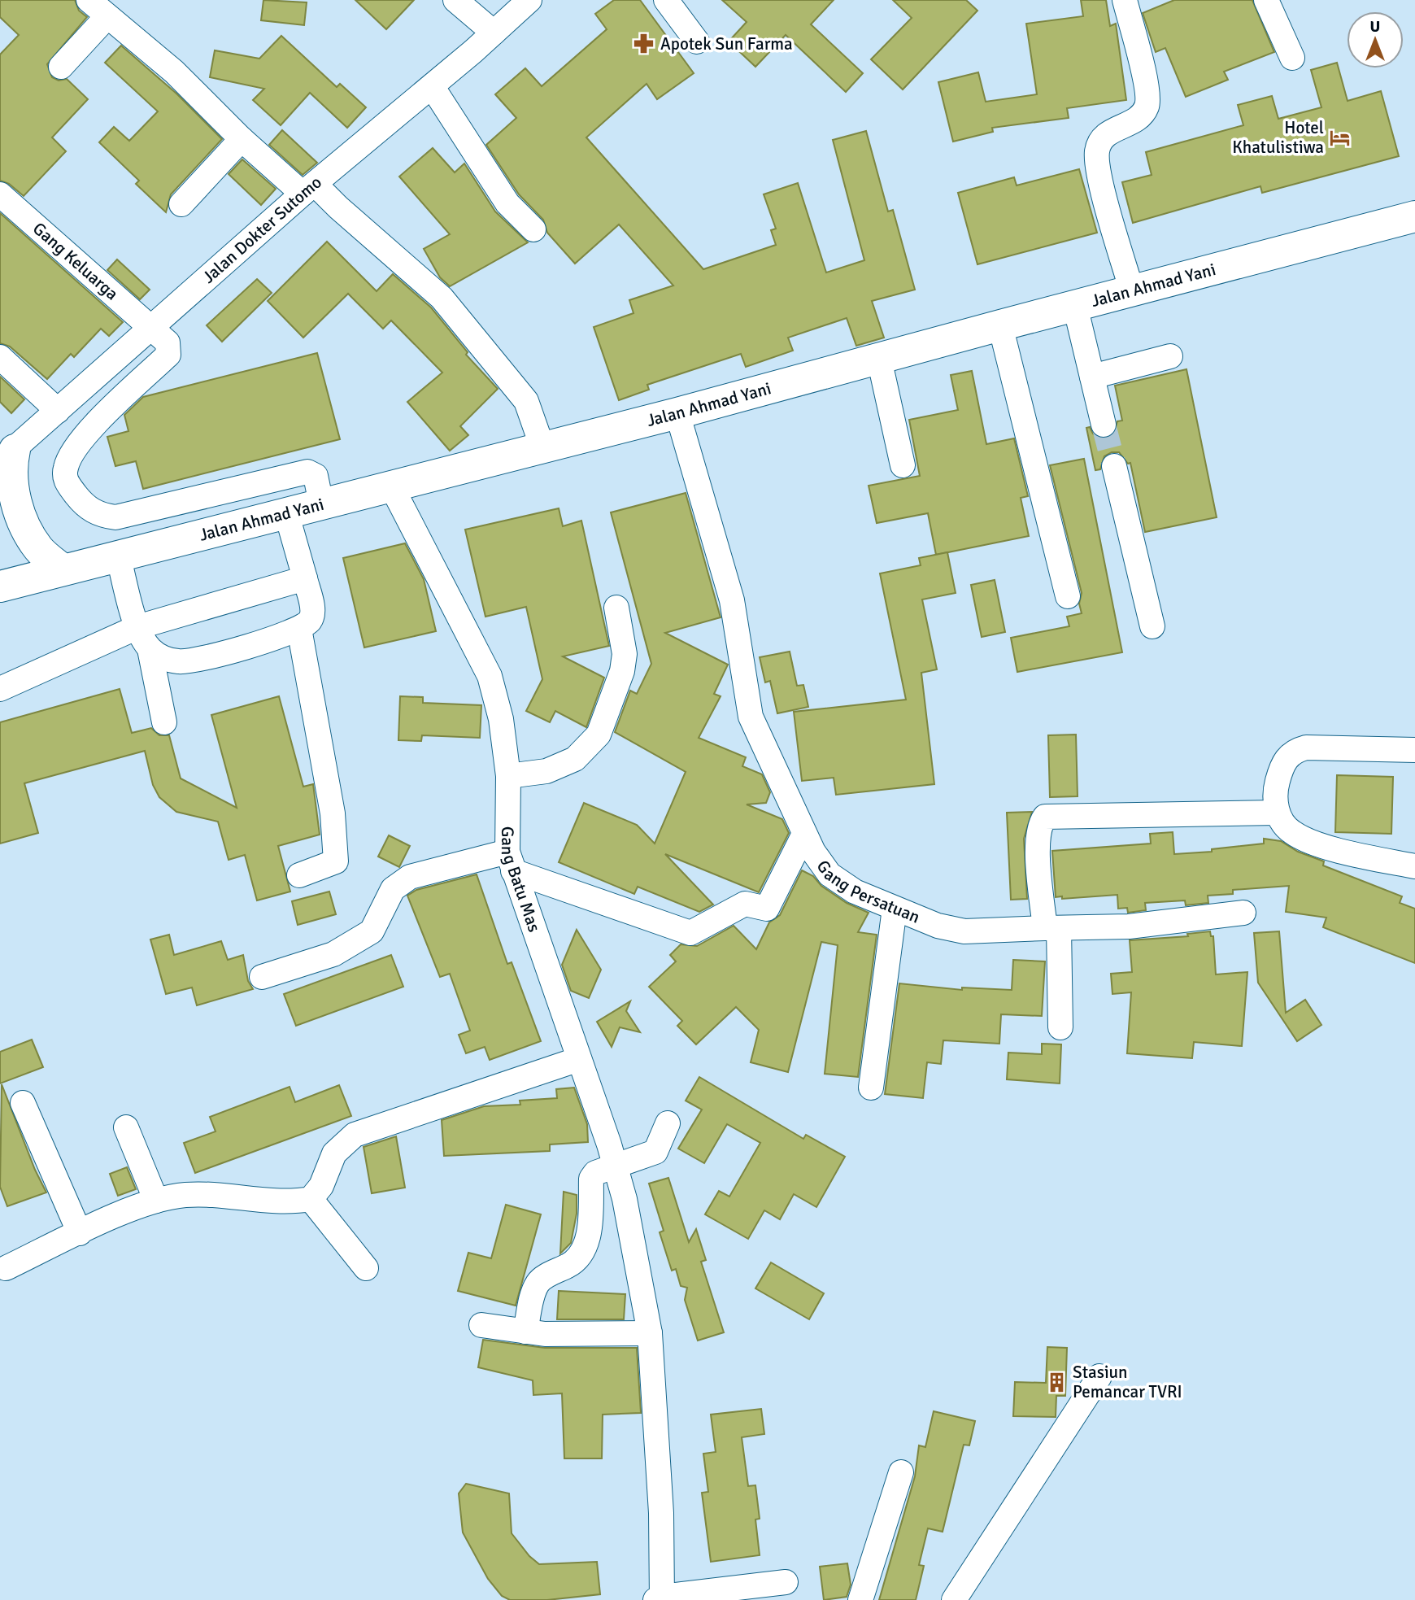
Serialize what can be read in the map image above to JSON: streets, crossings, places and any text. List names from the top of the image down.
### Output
{
  "streets": {
    "main road": ["Jalan Ahmad Yani"],
    "street": [
      "Jalan Dokter Sutomo",
      "Gang Keluarga",
      "Gang Batu Mas",
      "Gang Persatuan"
    ]
  },
  "crossings": [
    ["Jalan Dokter Sutomo", "Gang Keluarga"],
    ["Gang Keluarga", "Jalan Ahmad Yani"],
    ["Jalan Ahmad Yani", "Gang Batu Mas"],
    ["Jalan Ahmad Yani", "Gang Persatuan"]
  ],
  "places": {
    "pharmacy": ["Apotek Sun Farma"],
    "hotel": ["Hotel Khatulistiwa"],
    "building": ["Stasiun Pemancar TVRI"]
  },
  "north": "top"
}
